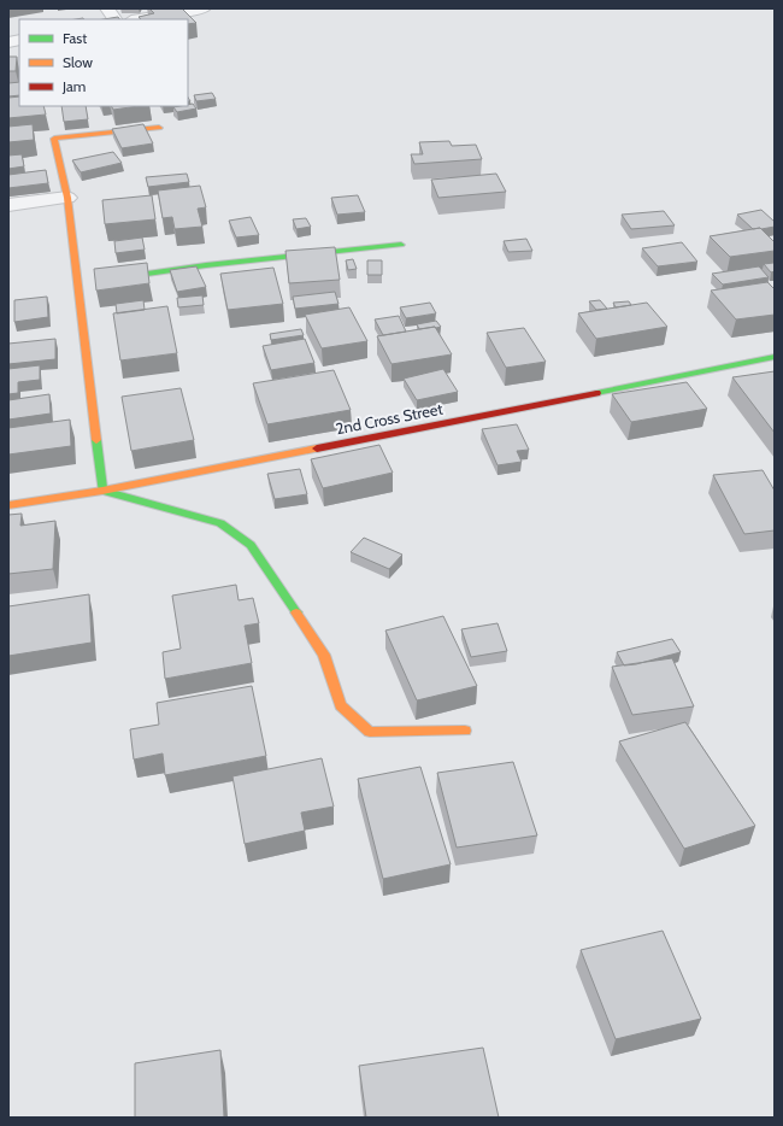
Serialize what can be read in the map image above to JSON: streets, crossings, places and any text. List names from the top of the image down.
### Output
{
  "streets": {
    "street": ["2nd Cross Street"]
  },
  "legend": ["Fast", "Slow", "Jam"]
}
